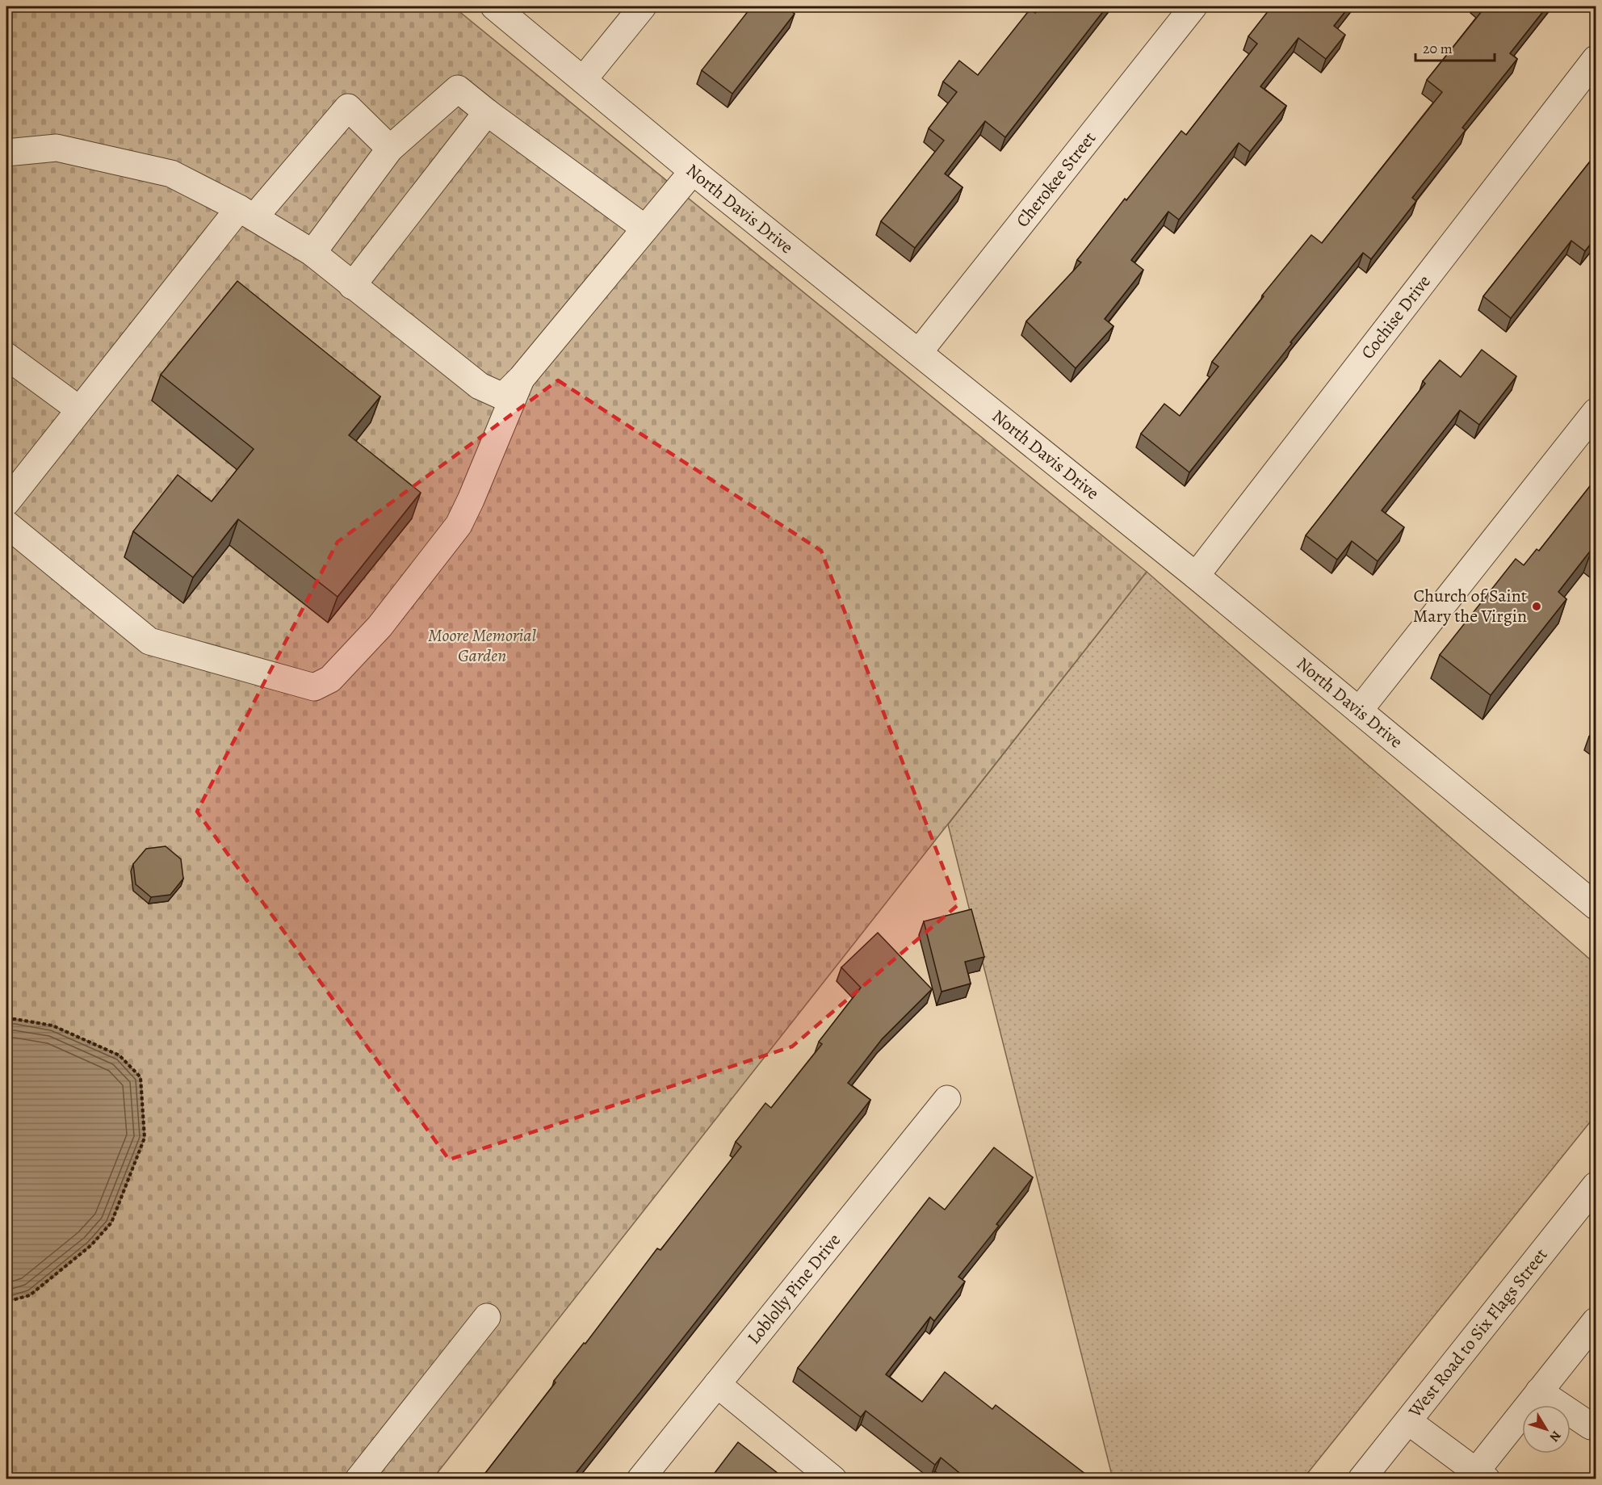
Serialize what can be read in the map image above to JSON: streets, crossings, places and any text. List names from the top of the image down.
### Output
{
  "streets": {
    "street": [
      "Cherokee Street",
      "North Davis Drive",
      "Cochise Drive",
      "Loblolly Pine Drive",
      "West Road to Six Flags Street"
    ]
  },
  "crossings": [
    ["Cherokee Street", "North Davis Drive"],
    ["North Davis Drive", "Cochise Drive"]
  ],
  "parks": ["Moore Memorial Garden"],
  "places": ["Church of Saint Mary the Virgin"],
  "scale_bar": "20 m",
  "north": "bottom right"
}
